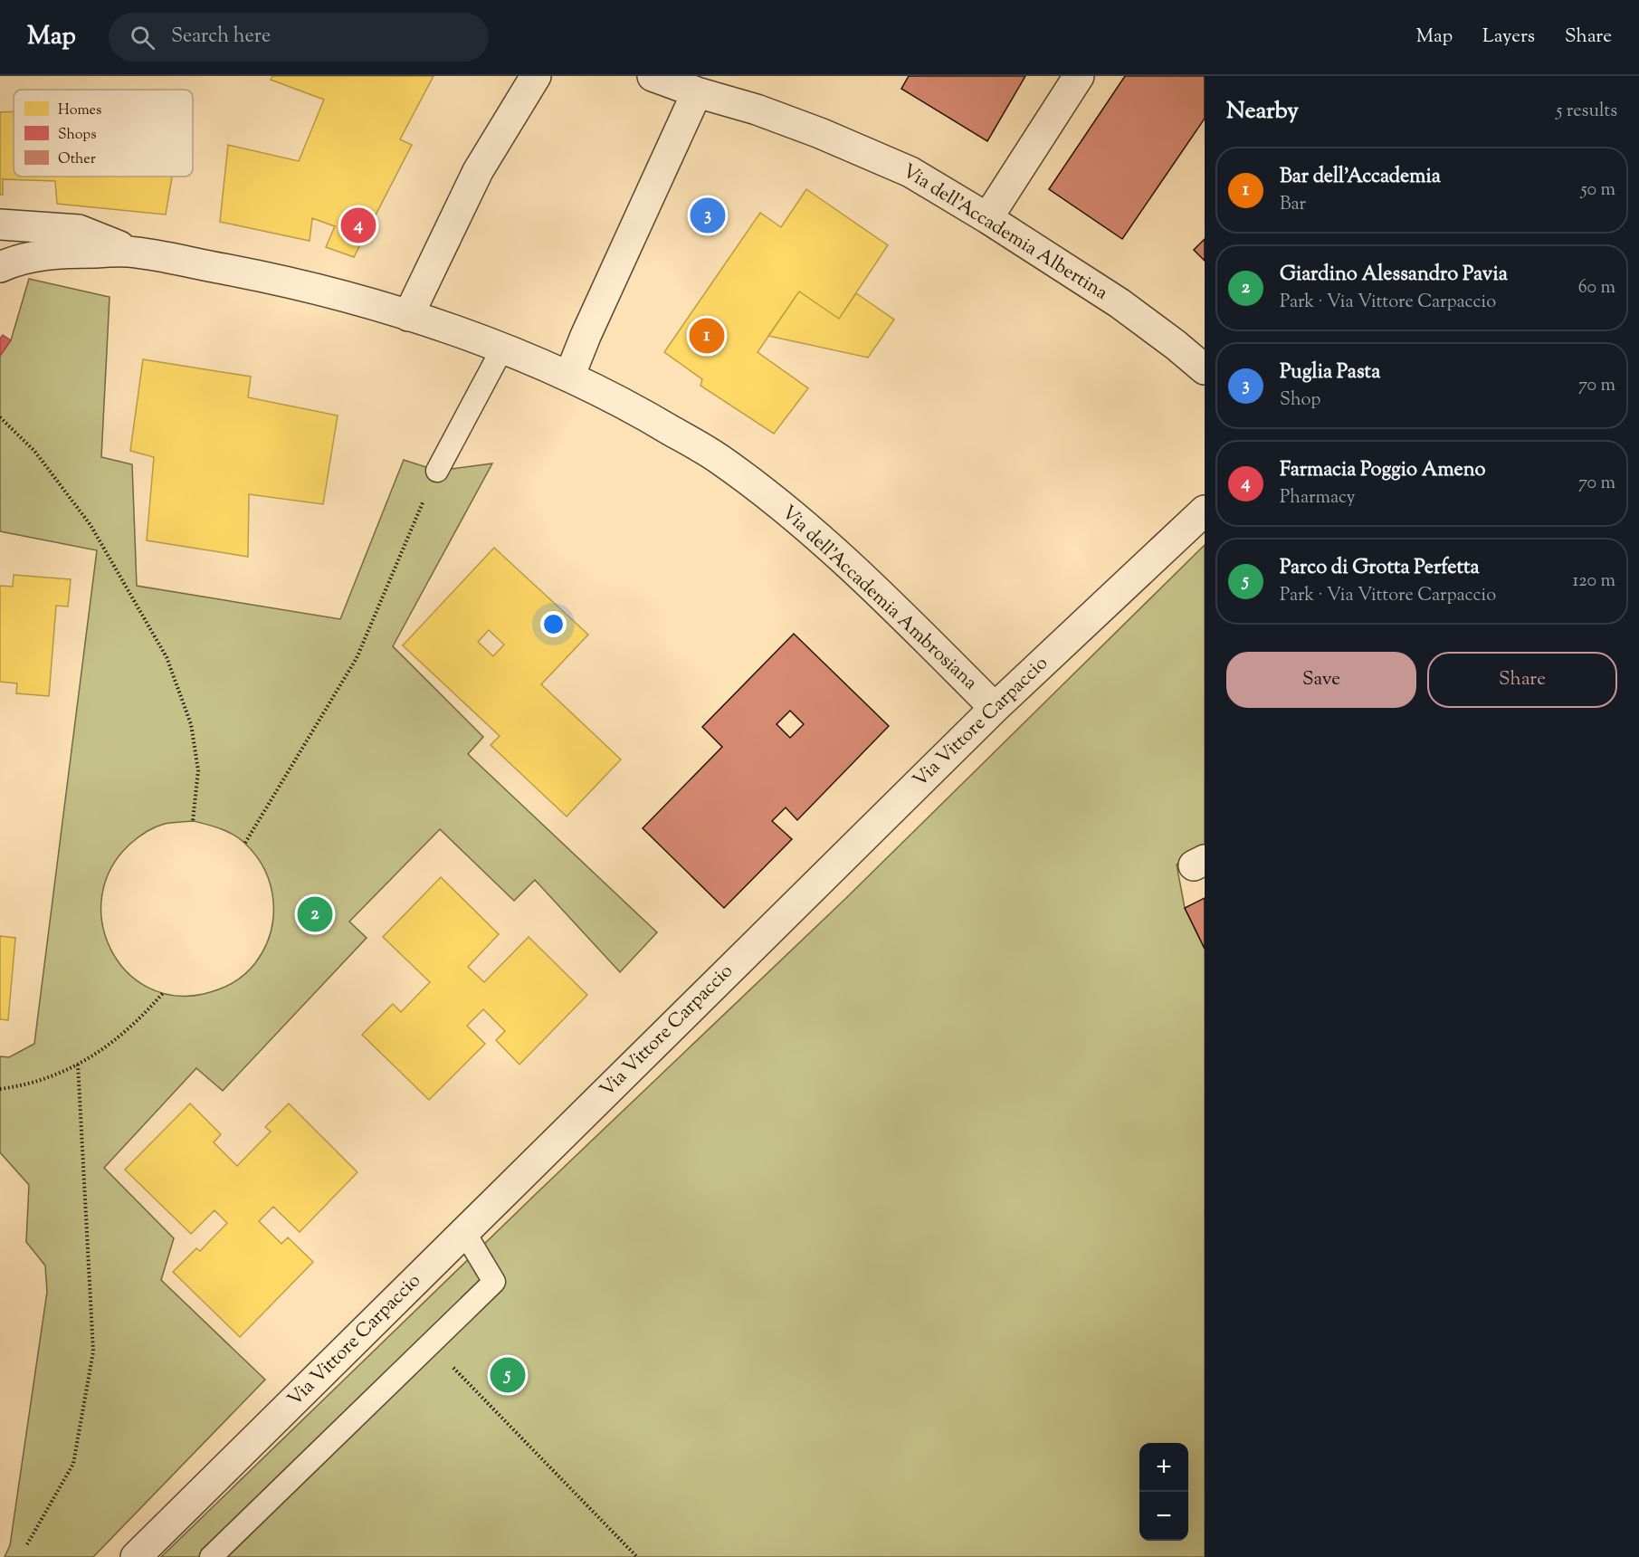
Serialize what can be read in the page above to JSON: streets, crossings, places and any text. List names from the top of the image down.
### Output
{
  "streets": {
    "street": ["Via dell'Accademia Albertina", "Via dell'Accademia Ambrosiana", "Via Vittore Carpaccio"]
  },
  "crossings": [
    ["Via dell'Accademia Ambrosiana", "Via Vittore Carpaccio"]
  ],
  "legend": ["Homes", "Shops", "Other"],
  "page": {
    "header": "Map",
    "search": "Search here",
    "nav": ["Map", "Layers", "Share"],
    "heading": ["Nearby", "5 results"],
    "list": [
      {
        "mark": "1",
        "name": "Bar dell'Accademia",
        "note": "Bar",
        "value": "50 m"
      },
      {
        "mark": "2",
        "name": "Giardino Alessandro Pavia",
        "note": "Park · Via Vittore Carpaccio",
        "value": "60 m"
      },
      {
        "mark": "3",
        "name": "Puglia Pasta",
        "note": "Shop",
        "value": "70 m"
      },
      {
        "mark": "4",
        "name": "Farmacia Poggio Ameno",
        "note": "Pharmacy",
        "value": "70 m"
      },
      {
        "mark": "5",
        "name": "Parco di Grotta Perfetta",
        "note": "Park · Via Vittore Carpaccio",
        "value": "120 m"
      }
    ],
    "pins": [
      "3",
      "4",
      "1",
      "2",
      "5"
    ],
    "buttons": ["Save", "Share"],
    "map_buttons": ["+", "−"]
  }
}
